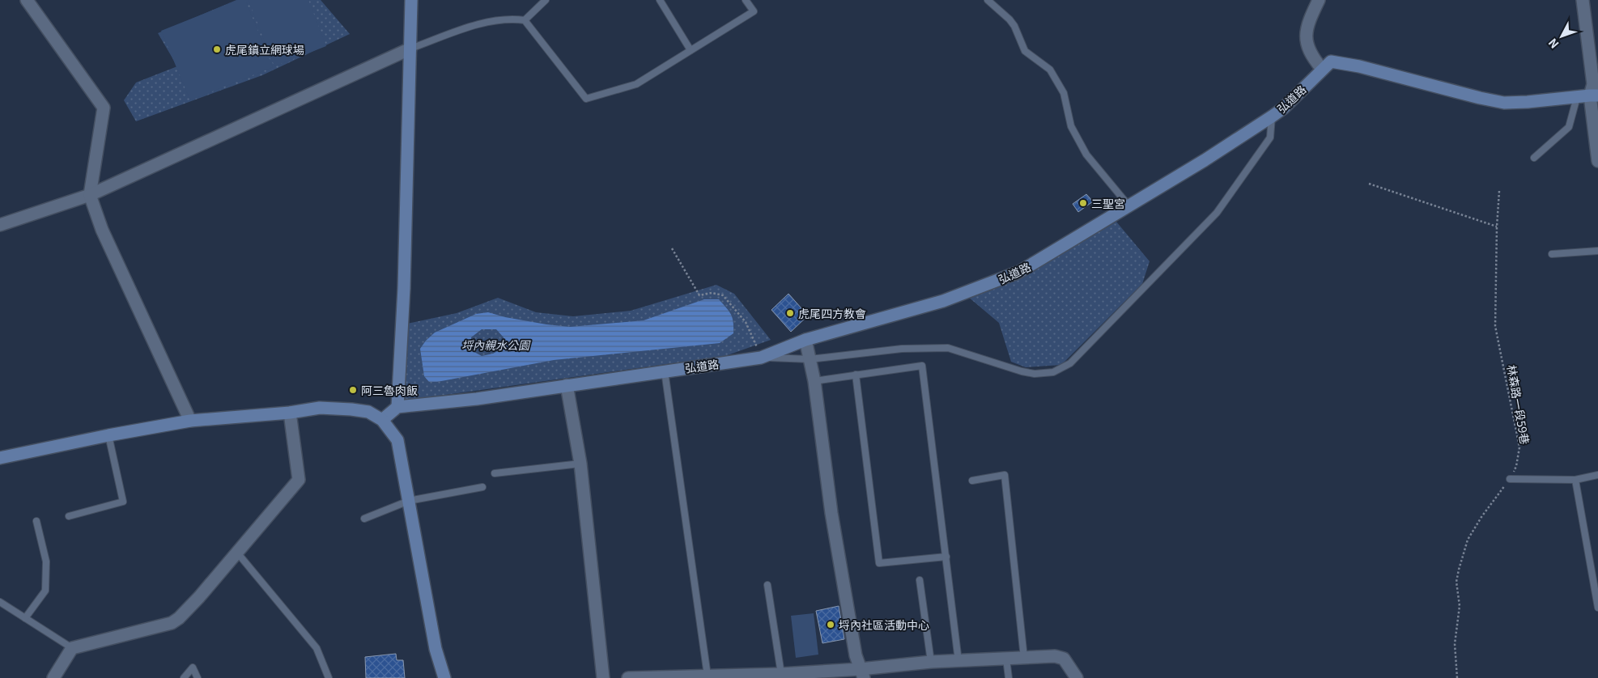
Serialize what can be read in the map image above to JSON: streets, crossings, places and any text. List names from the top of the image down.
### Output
{
  "streets": {
    "street": ["弘道路"],
    "path": ["林森路一段59巷"]
  },
  "parks": ["埒內親水公園"],
  "places": [
    "虎尾鎮立網球場",
    "三聖宮",
    "虎尾四方教會",
    "阿三魯肉飯",
    "埒內社區活動中心"
  ],
  "north": "bottom left"
}
